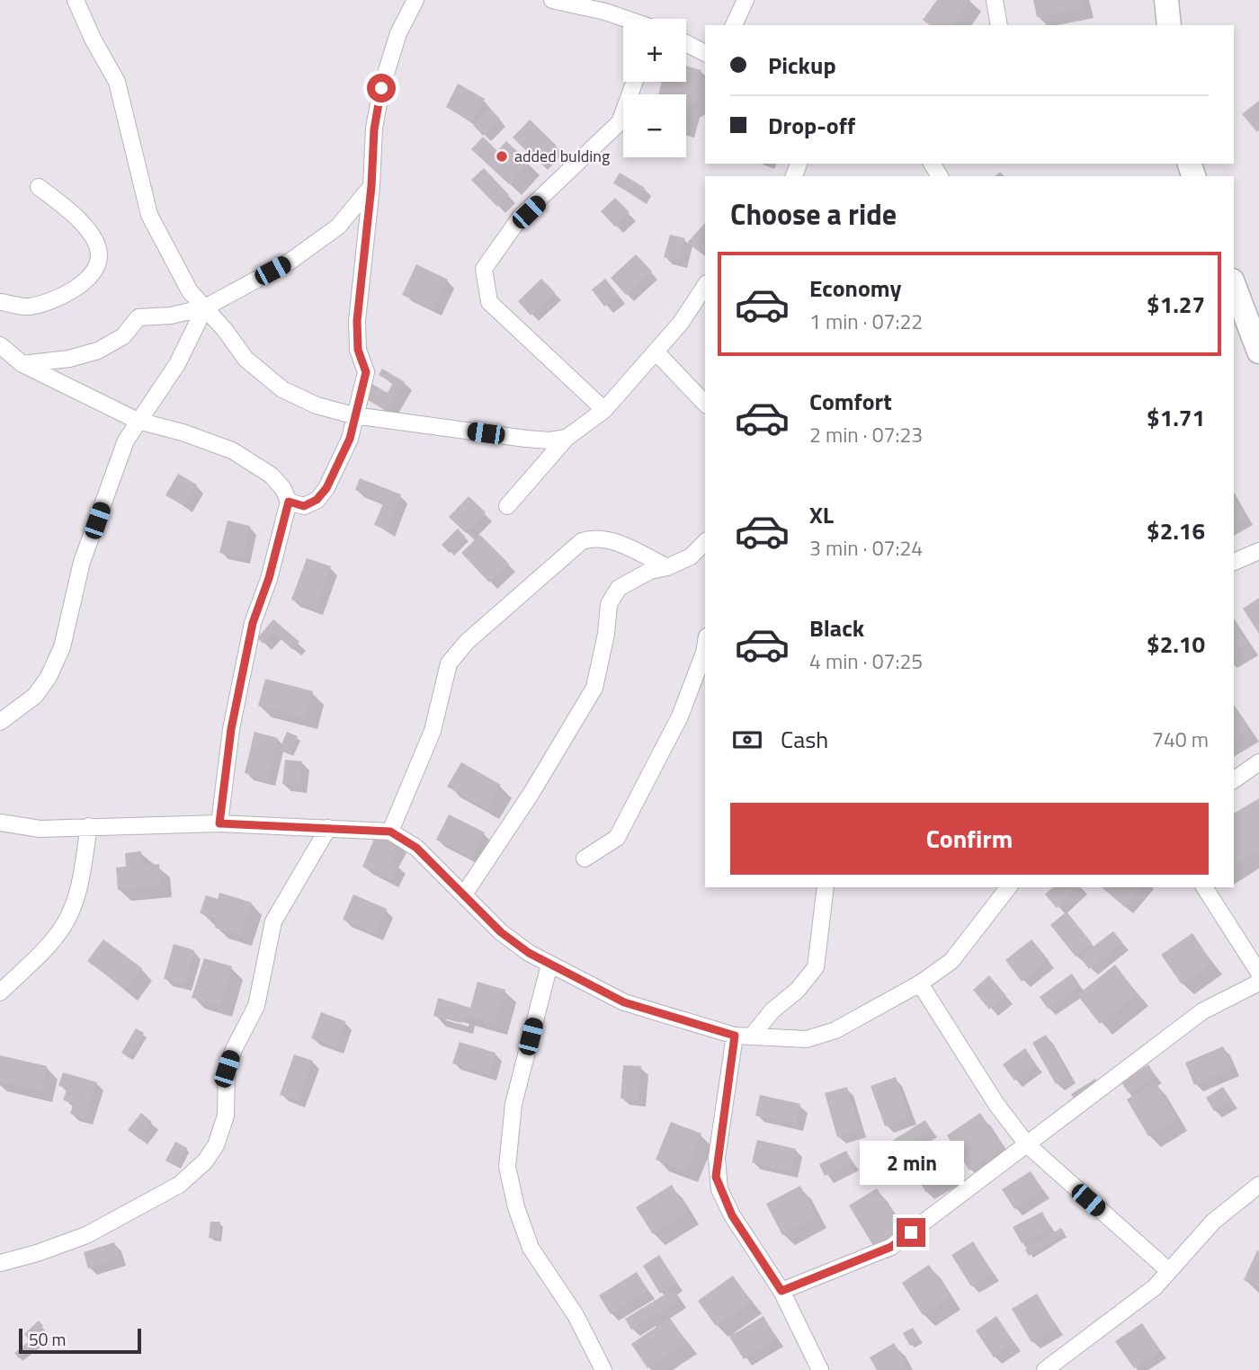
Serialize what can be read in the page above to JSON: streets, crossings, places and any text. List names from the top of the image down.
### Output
{
  "places": ["added bulding"],
  "scale_bar": "50 m",
  "page": {
    "map_buttons": ["+", "−"],
    "banner": ["Pickup", "Drop-off"],
    "heading": "Choose a ride",
    "list": [
      {
        "name": "Economy",
        "note": "1 min · 07:22",
        "value": "$1.27"
      },
      {
        "name": "Comfort",
        "note": "2 min · 07:23",
        "value": "$1.71"
      },
      {
        "name": "XL",
        "note": "3 min · 07:24",
        "value": "$2.16"
      },
      {
        "name": "Black",
        "note": "4 min · 07:25",
        "value": "$2.10"
      }
    ],
    "pay": ["Cash", "740 m"],
    "buttons": "Confirm",
    "bubble": "2 min",
    "scale": "50 m"
  }
}
